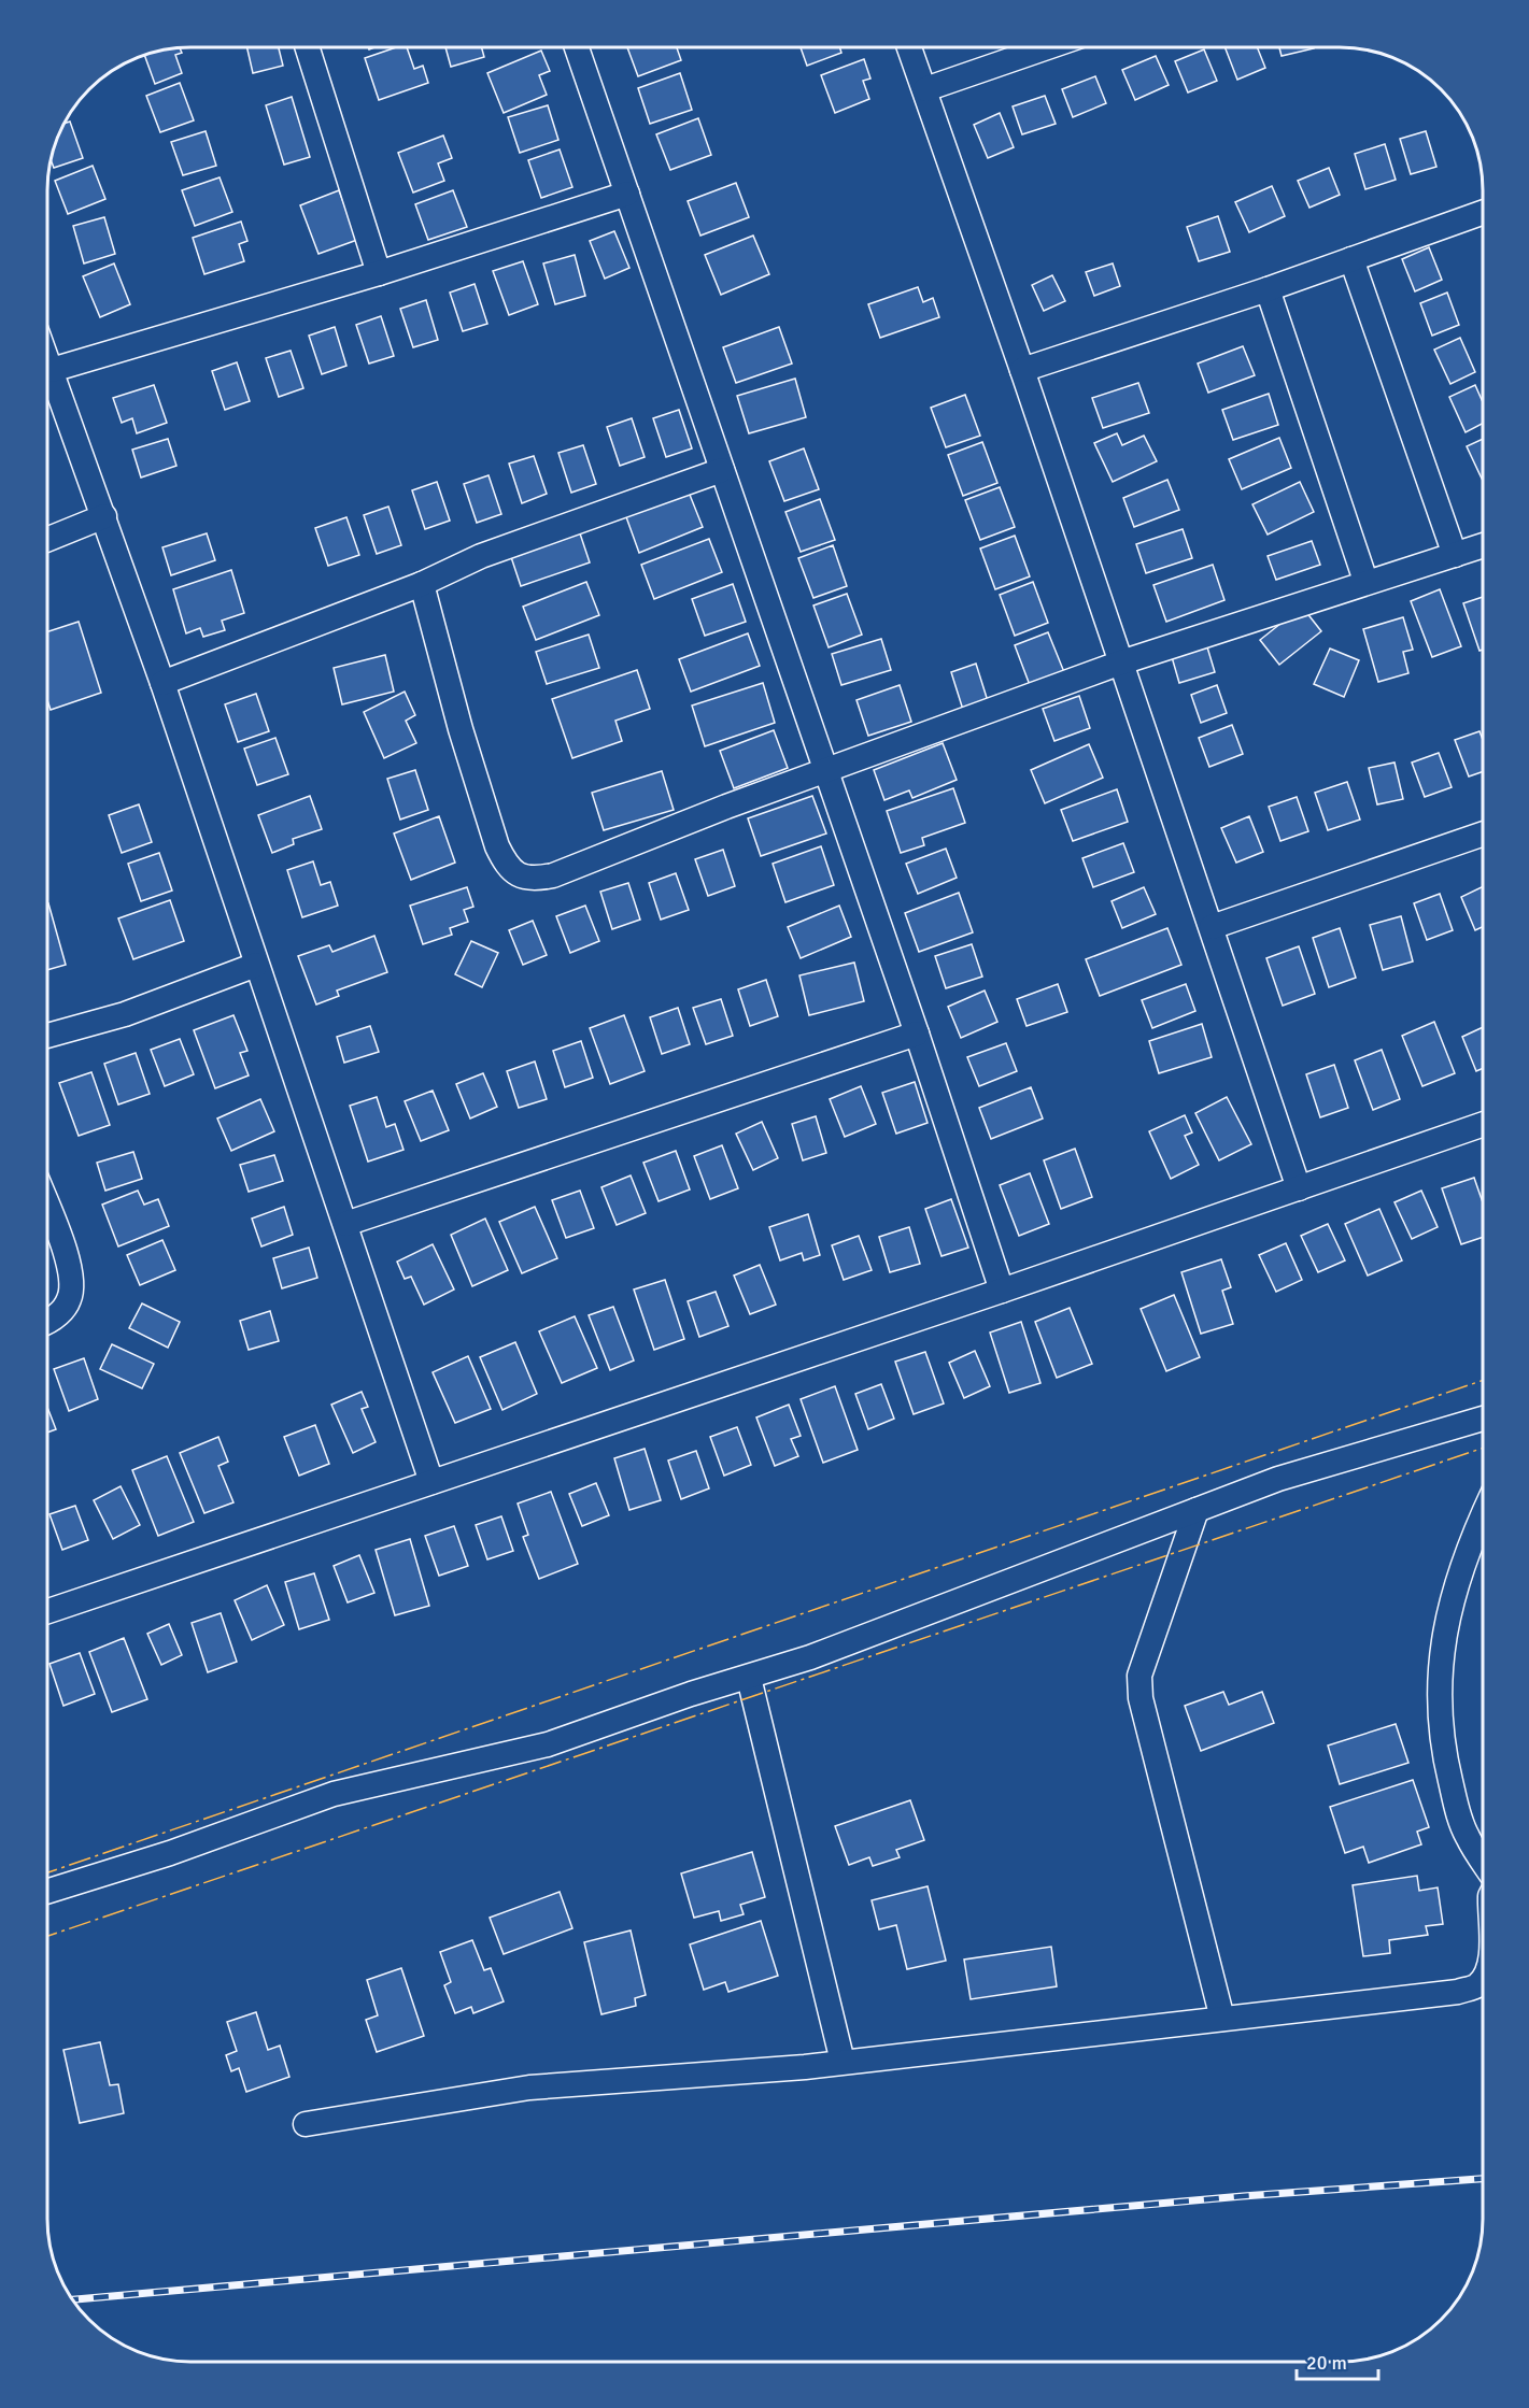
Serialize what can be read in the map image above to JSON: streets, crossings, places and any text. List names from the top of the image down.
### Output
{
  "scale_bar": "20 m"
}
